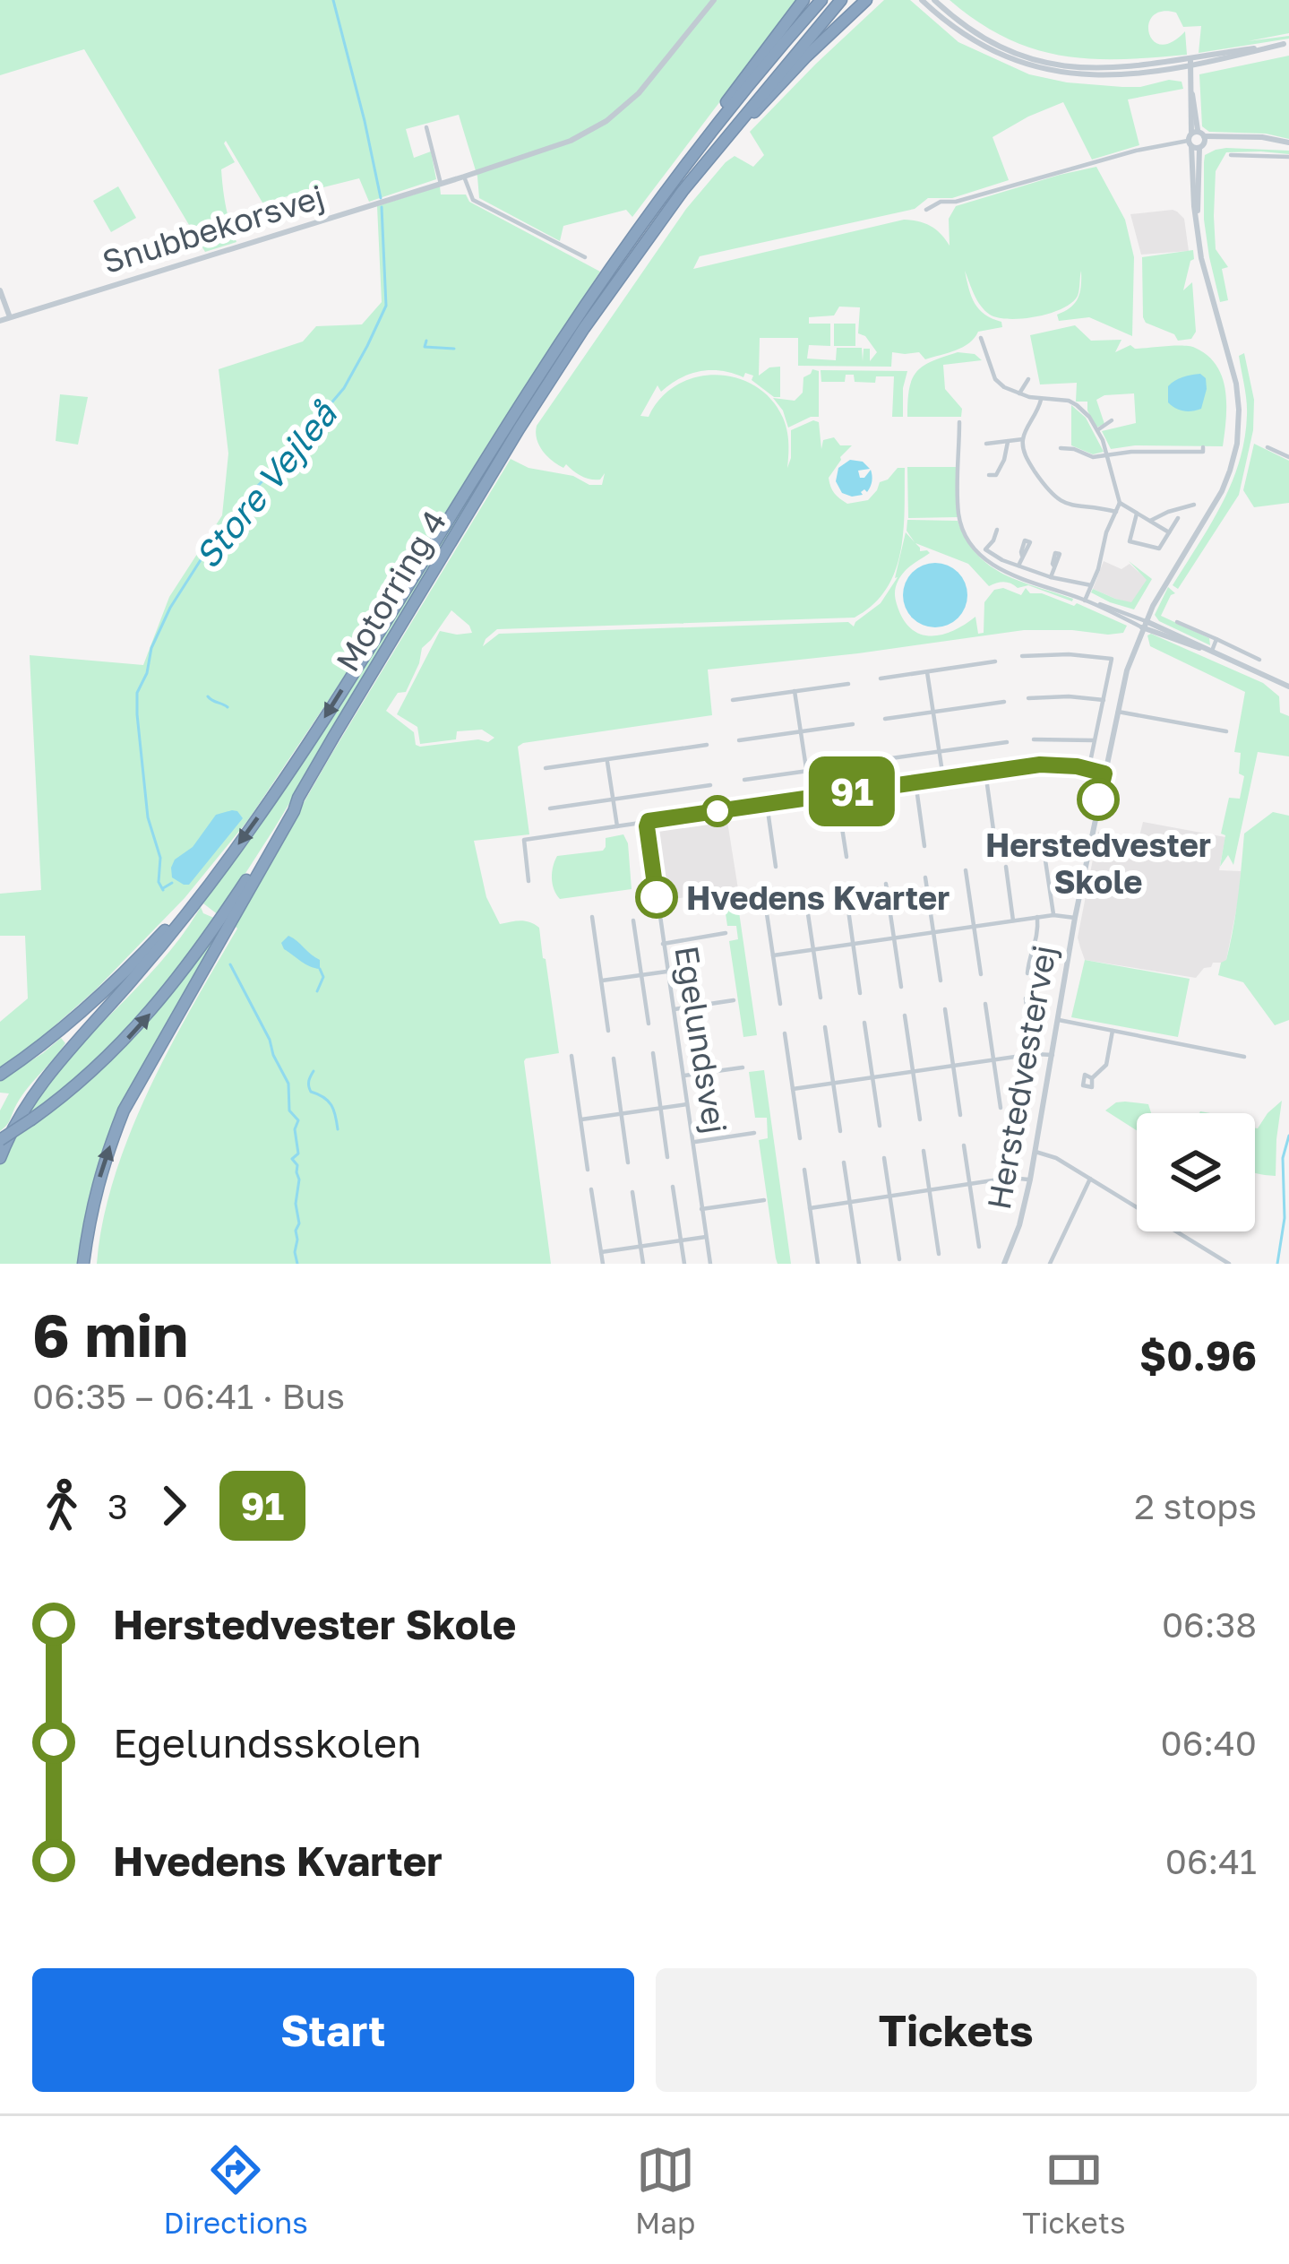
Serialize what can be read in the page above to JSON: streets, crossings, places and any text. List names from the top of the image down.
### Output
{
  "streets": {
    "highway": ["Motorring 4"],
    "street": ["Snubbekorsvej", "Egelundsvej", "Herstedvestervej"]
  },
  "water": ["Store Vejleå"],
  "places": ["Herstedvester Skole", "Hvedens Kvarter"],
  "lines": ["bus line 91"],
  "page": {
    "on_map": "91",
    "heading": ["6 min", "06:35 – 06:41 · Bus", "$0.96"],
    "legs": ["3", "91", "2 stops"],
    "list": [
      {
        "name": "Herstedvester Skole",
        "value": "06:38"
      },
      {
        "name": "Egelundsskolen",
        "value": "06:40"
      },
      {
        "name": "Hvedens Kvarter",
        "value": "06:41"
      }
    ],
    "buttons": ["Start", "Tickets"],
    "tabs": ["Directions", "Map", "Tickets"]
  }
}
